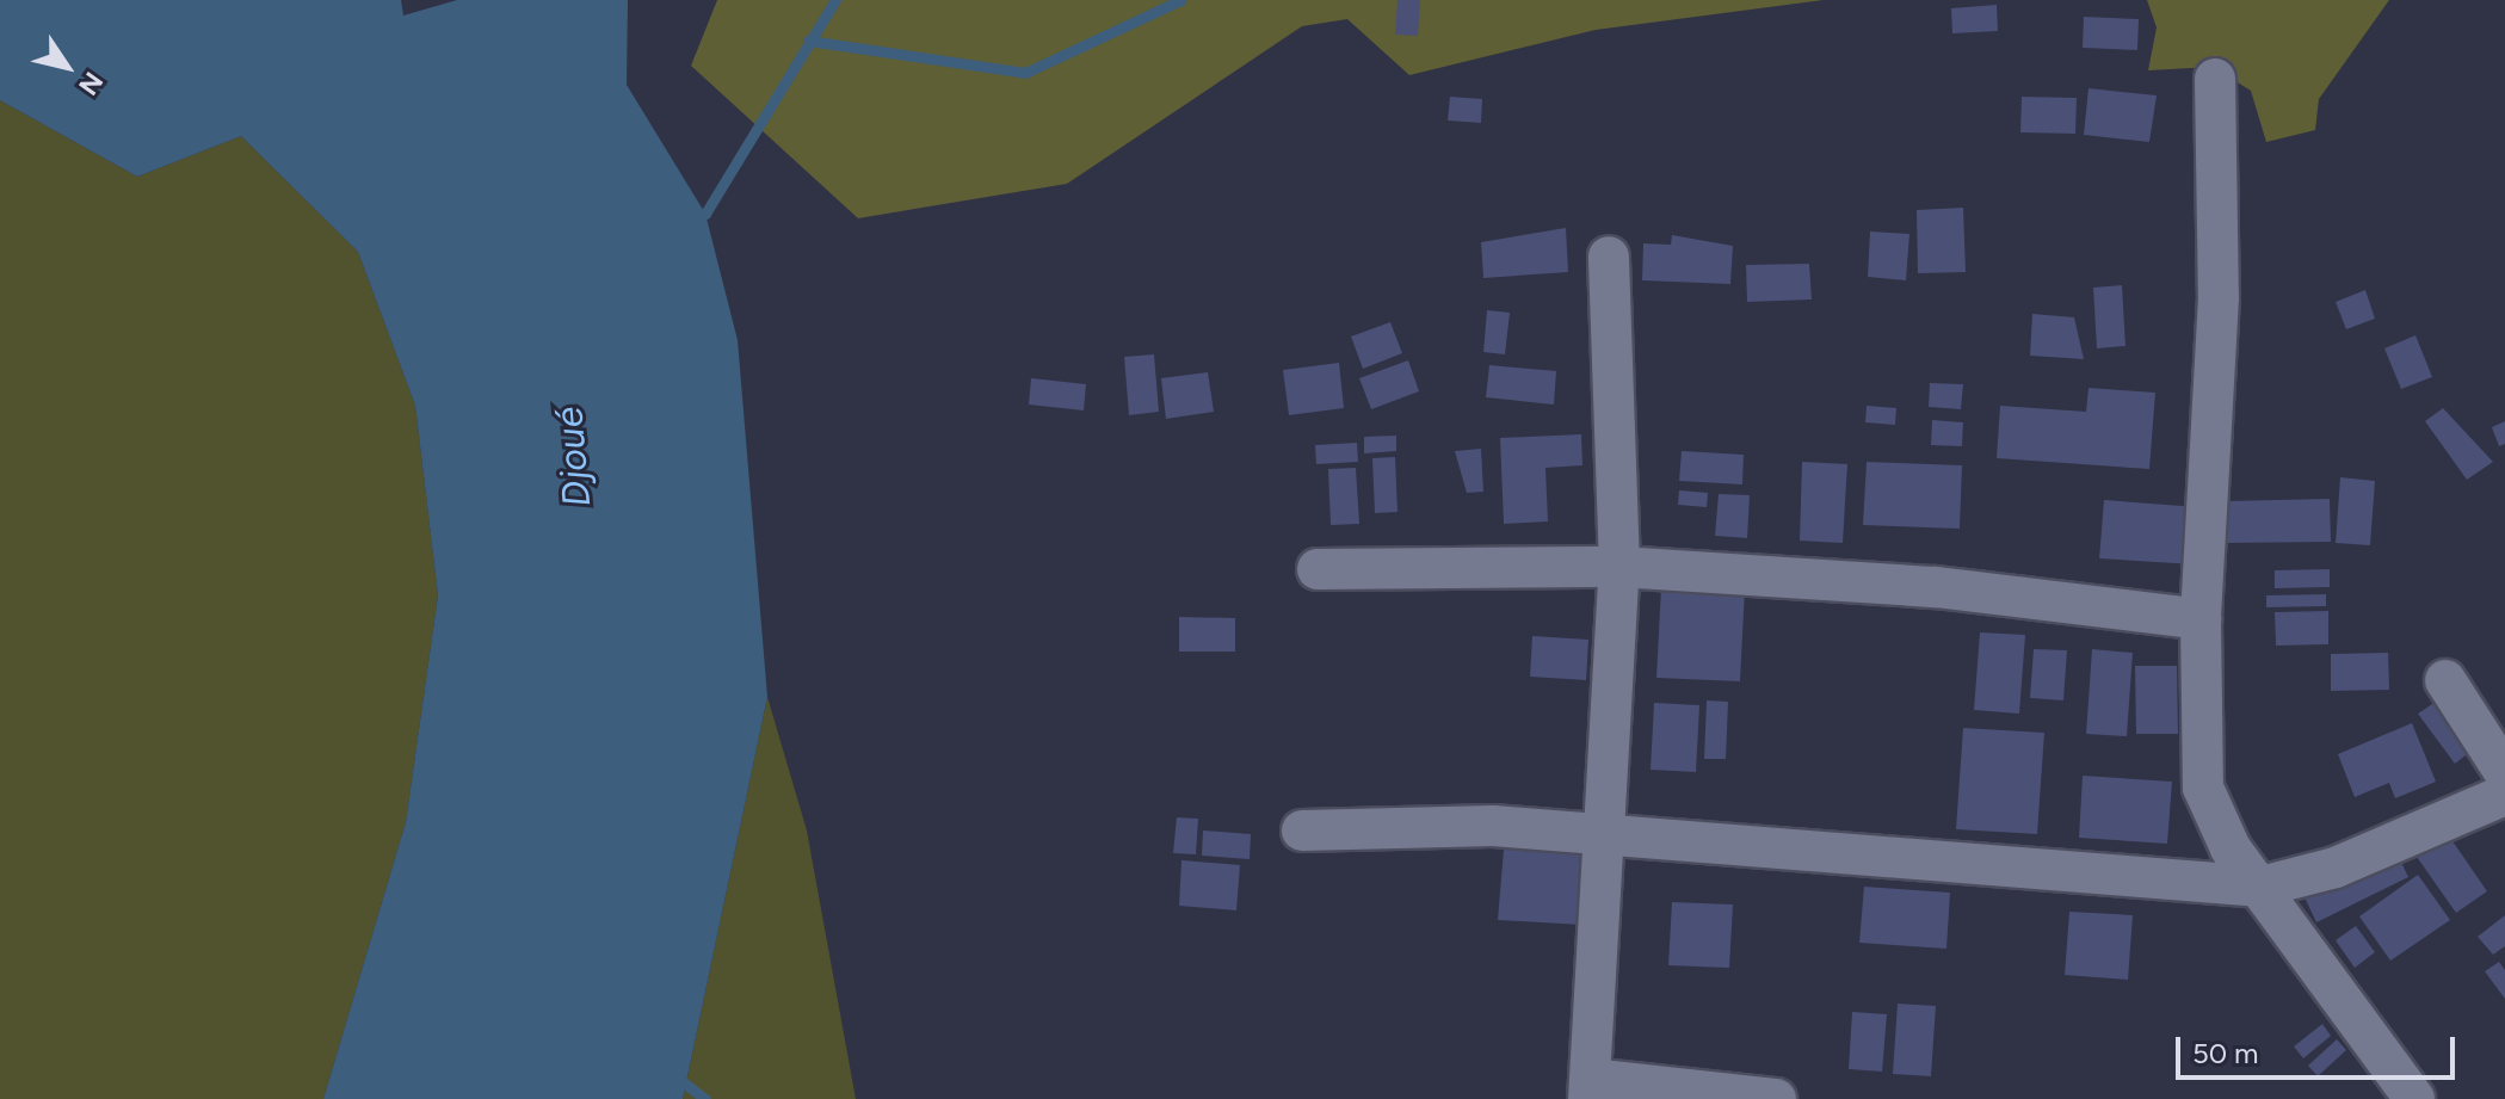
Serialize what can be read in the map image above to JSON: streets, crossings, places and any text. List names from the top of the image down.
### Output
{
  "water": ["Djoué"],
  "scale_bar": "50 m",
  "north": "bottom right"
}
